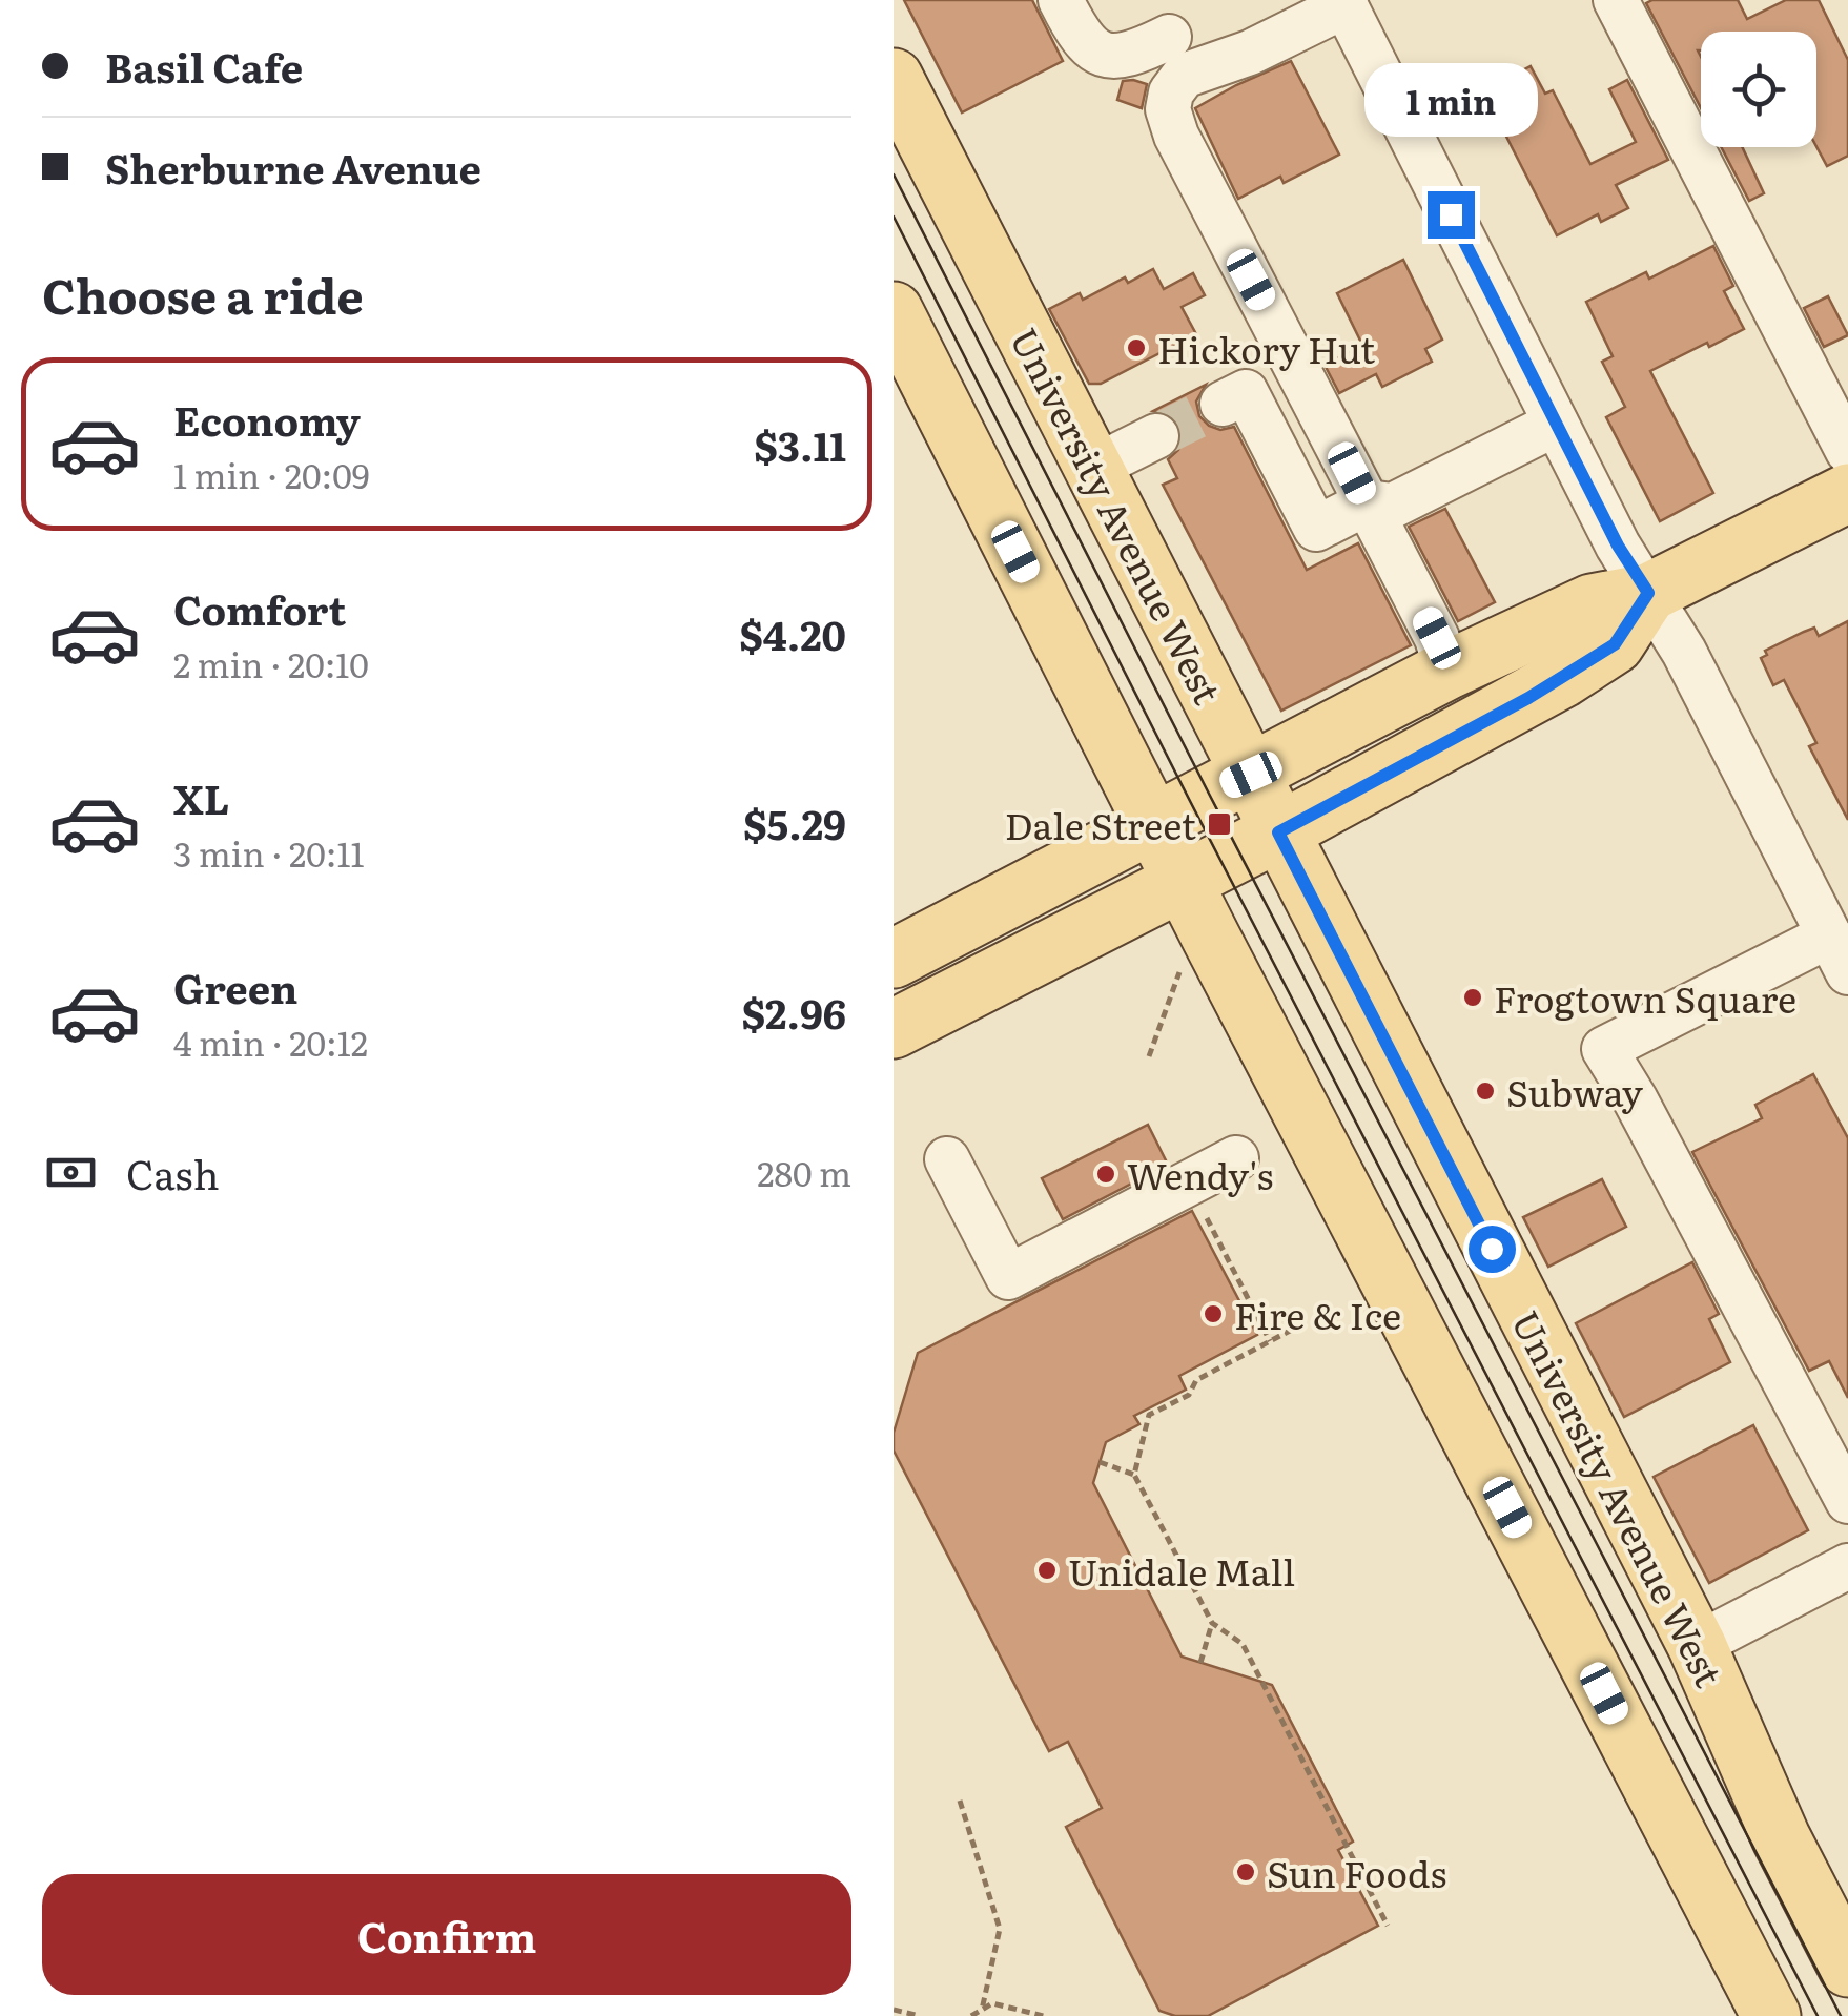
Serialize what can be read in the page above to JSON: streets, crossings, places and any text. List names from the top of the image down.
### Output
{
  "streets": {
    "main road": ["University Avenue West"]
  },
  "places": {
    "other": [
      "Hickory Hut",
      "Frogtown Square",
      "Subway",
      "Wendy's",
      "Fire & Ice",
      "Unidale Mall",
      "Sun Foods"
    ],
    "transit": ["Dale Street"]
  },
  "page": {
    "banner": ["Basil Cafe", "Sherburne Avenue"],
    "bubble": "1 min",
    "heading": "Choose a ride",
    "list": [
      {
        "name": "Economy",
        "note": "1 min · 20:09",
        "value": "$3.11"
      },
      {
        "name": "Comfort",
        "note": "2 min · 20:10",
        "value": "$4.20"
      },
      {
        "name": "XL",
        "note": "3 min · 20:11",
        "value": "$5.29"
      },
      {
        "name": "Green",
        "note": "4 min · 20:12",
        "value": "$2.96"
      }
    ],
    "pay": ["Cash", "280 m"],
    "buttons": "Confirm"
  }
}
